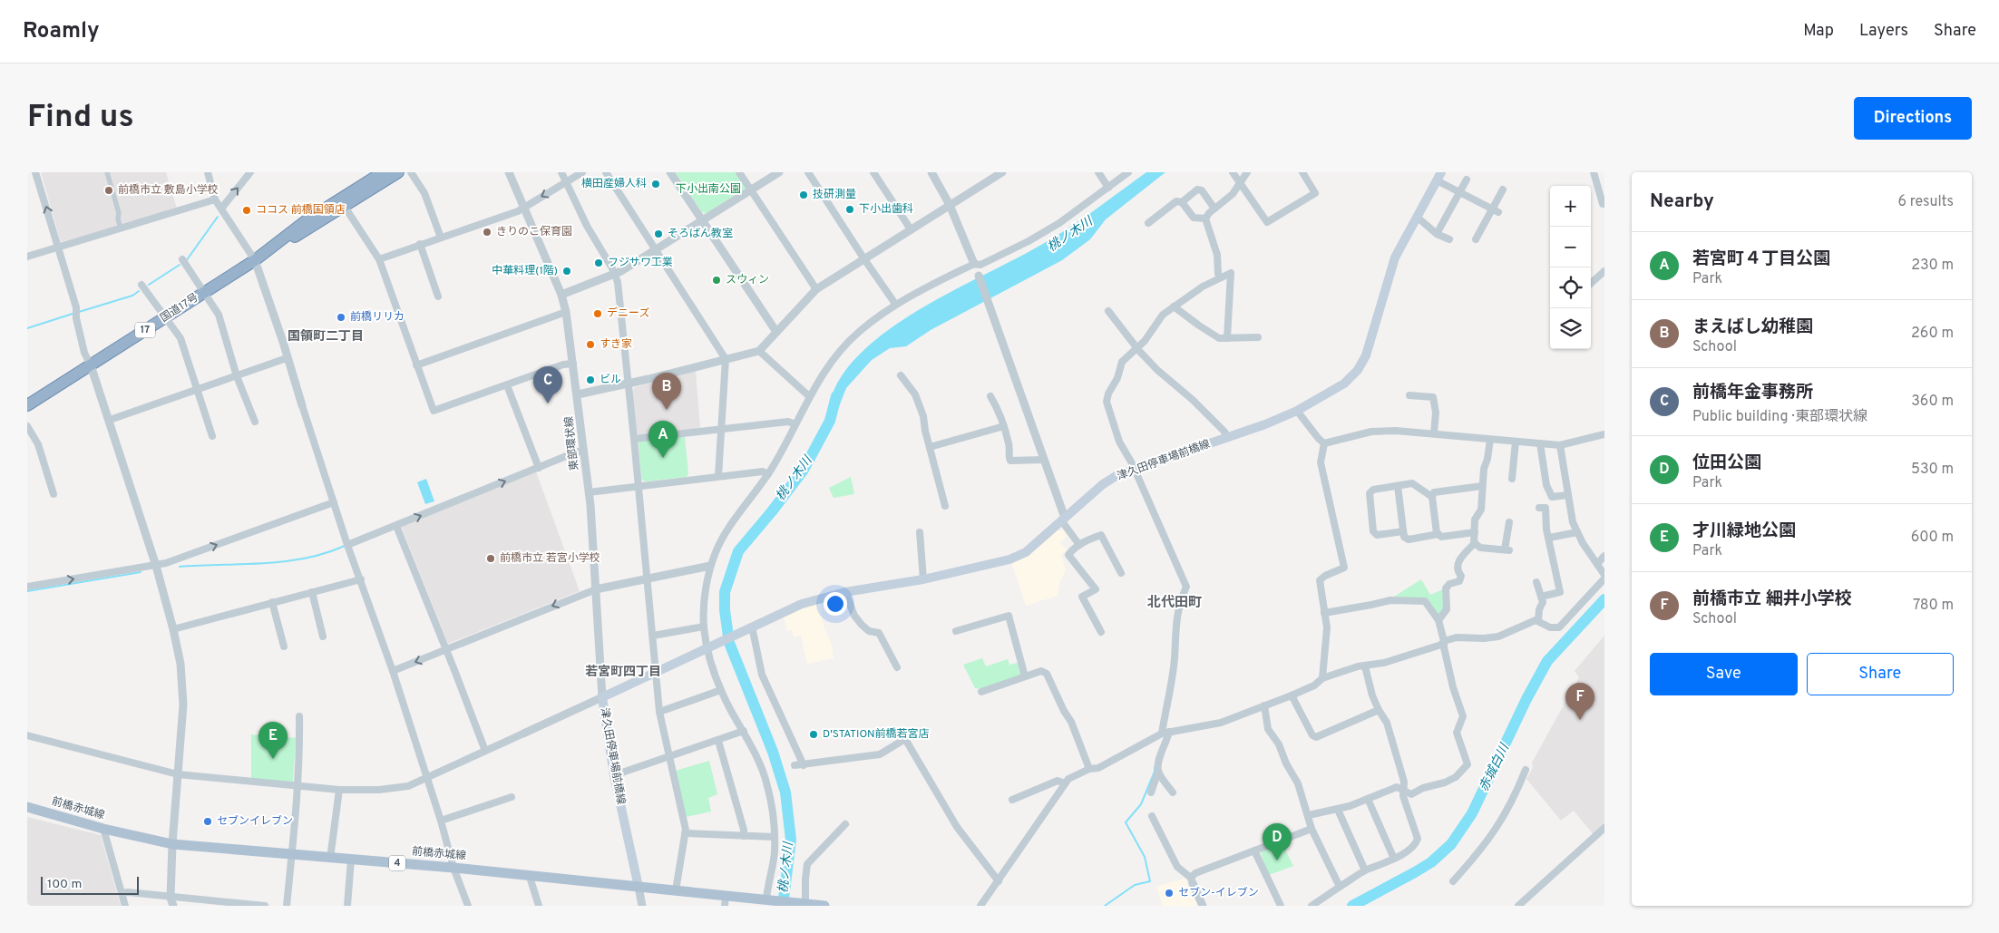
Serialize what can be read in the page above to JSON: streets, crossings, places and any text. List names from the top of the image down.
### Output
{
  "streets": {
    "highway": ["国道17号", "17"],
    "main road": ["津久田停車場前橋線", "前橋赤城線", "4"],
    "street": ["東部環状線"]
  },
  "crossings": [
    ["東部環状線", "津久田停車場前橋線"],
    ["津久田停車場前橋線", "前橋赤城線"],
    ["前橋赤城線", "4"]
  ],
  "districts": ["国領町二丁目", "北代田町", "若宮町四丁目"],
  "water": ["桃ノ木川", "赤城白川"],
  "parks": ["下小出南公園"],
  "places": [
    "横田産婦人科",
    "前橋市立 敷島小学校",
    "技研測量",
    "下小出歯科",
    "ココス 前橋国領店",
    "きりのこ保育園",
    "そろばん教室",
    "フジサワ工業",
    "中華料理(1階)",
    "スウィン",
    "デニーズ",
    "前橋リリカ",
    "すき家",
    "ビル",
    "前橋市立 若宮小学校",
    "D'STATION前橋若宮店",
    "セブンイレブン",
    "セブン-イレブン"
  ],
  "scale_bar": "100 m",
  "page": {
    "header": "Roamly",
    "nav": ["Map", "Layers", "Share"],
    "buttons": [
      "Directions",
      ["Save", "Share"]
    ],
    "title": "Find us",
    "heading": ["Nearby", "6 results"],
    "map_buttons": ["+", "−"],
    "list": [
      {
        "mark": "A",
        "name": "若宮町４丁目公園",
        "note": "Park",
        "value": "230 m"
      },
      {
        "mark": "B",
        "name": "まえばし幼稚園",
        "note": "School",
        "value": "260 m"
      },
      {
        "mark": "C",
        "name": "前橋年金事務所",
        "note": "Public building · 東部環状線",
        "value": "360 m"
      },
      {
        "mark": "D",
        "name": "位田公園",
        "note": "Park",
        "value": "530 m"
      },
      {
        "mark": "E",
        "name": "才川緑地公園",
        "note": "Park",
        "value": "600 m"
      },
      {
        "mark": "F",
        "name": "前橋市立 細井小学校",
        "note": "School",
        "value": "780 m"
      }
    ],
    "pins": [
      "C",
      "B",
      "A",
      "F",
      "E",
      "D"
    ],
    "scale": "100 m"
  }
}
